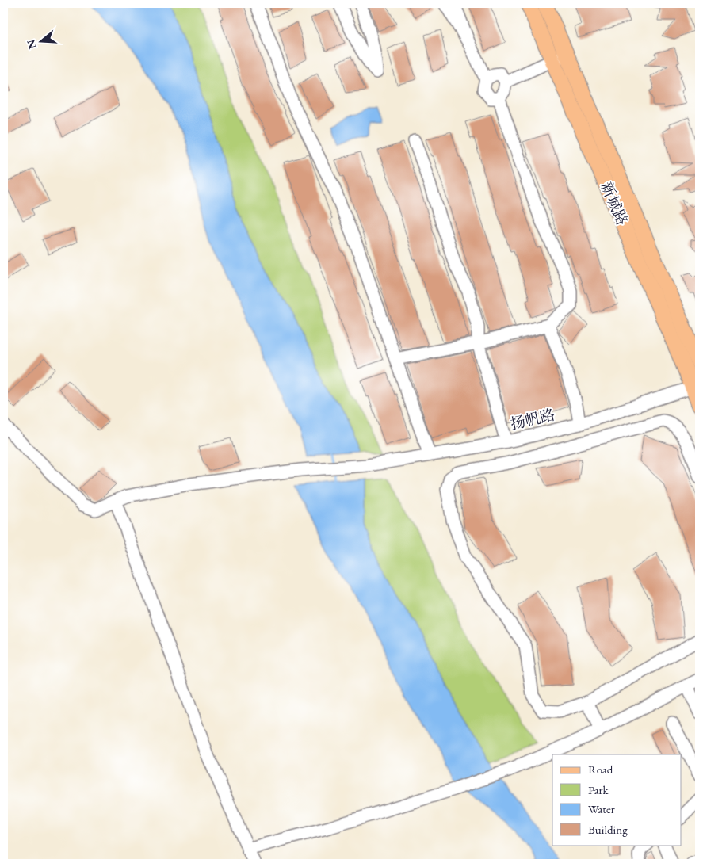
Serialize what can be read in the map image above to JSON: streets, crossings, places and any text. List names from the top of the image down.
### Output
{
  "streets": {
    "main road": ["新城路"],
    "street": ["扬帆路"]
  },
  "crossings": [
    ["新城路", "扬帆路"]
  ],
  "legend": [
    "Road",
    "Park",
    "Water",
    "Building"
  ],
  "north": "left"
}
